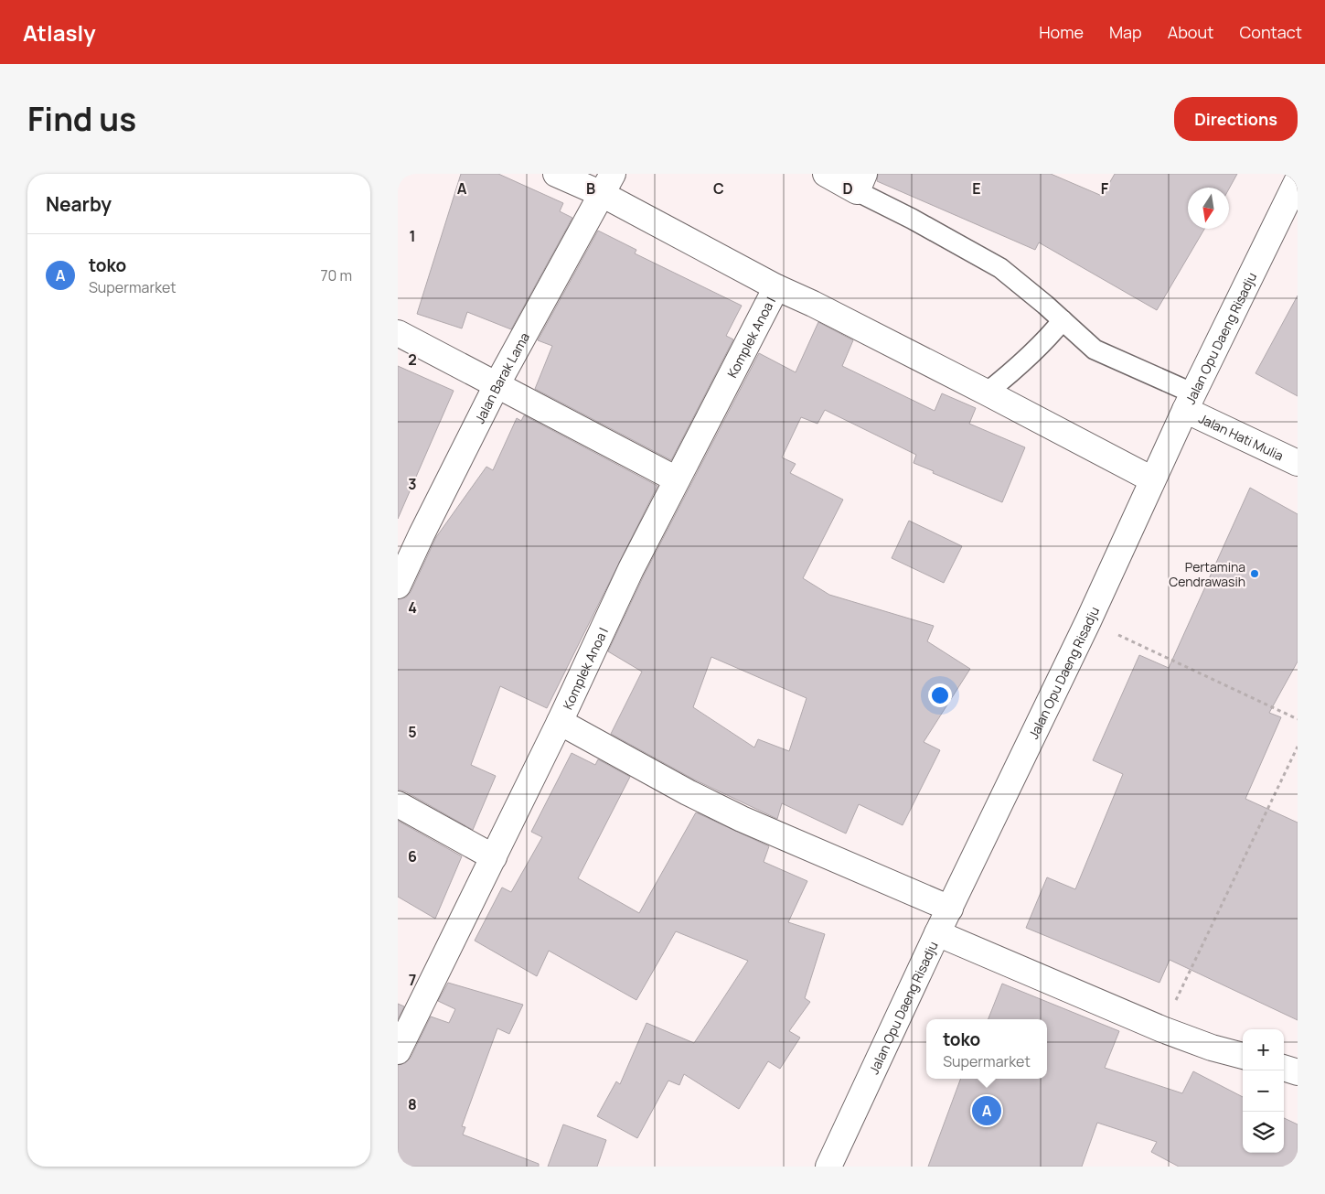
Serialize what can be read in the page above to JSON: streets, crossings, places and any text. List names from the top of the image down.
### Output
{
  "streets": {
    "street": [
      "Komplek Anoa I",
      "Jalan Opu Daeng Risadju",
      "Jalan Barak Lama",
      "Jalan Hati Mulia"
    ]
  },
  "crossings": [
    ["Jalan Opu Daeng Risadju", "Jalan Hati Mulia"]
  ],
  "places": ["Pertamina Cendrawasih"],
  "north": "bottom",
  "page": {
    "header": "Atlasly",
    "nav": [
      "Home",
      "Map",
      "About",
      "Contact"
    ],
    "title": "Find us",
    "buttons": "Directions",
    "heading": "Nearby",
    "list": [
      {
        "mark": "A",
        "name": "toko",
        "note": "Supermarket",
        "value": "70 m"
      }
    ],
    "popup": ["toko", "Supermarket"],
    "map_buttons": ["+", "−"],
    "pins": "A"
  },
  "grid": {
    "columns": [
      "A",
      "B",
      "C",
      "D",
      "E",
      "F"
    ],
    "rows": [
      "1",
      "2",
      "3",
      "4",
      "5",
      "6",
      "7",
      "8"
    ]
  }
}
